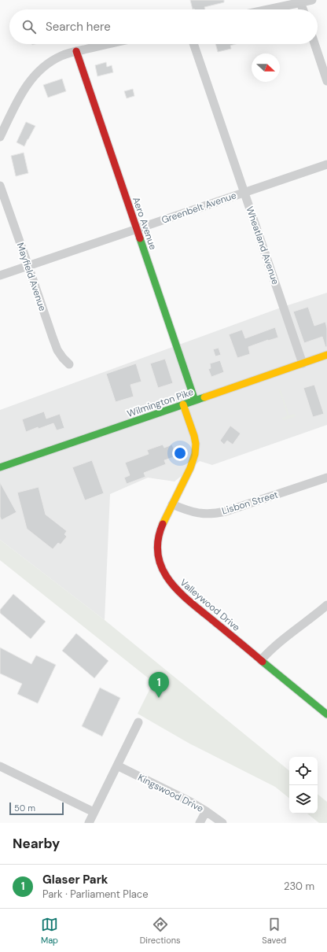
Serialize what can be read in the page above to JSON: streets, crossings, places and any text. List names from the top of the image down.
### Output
{
  "streets": {
    "street": [
      "Greenbelt Avenue",
      "Aero Avenue",
      "Wheatland Avenue",
      "Mayfield Avenue",
      "Wilmington Pike",
      "Lisbon Street",
      "Valleywood Drive",
      "Kingswood Drive"
    ]
  },
  "crossings": [
    ["Greenbelt Avenue", "Aero Avenue"],
    ["Greenbelt Avenue", "Wheatland Avenue"],
    ["Greenbelt Avenue", "Mayfield Avenue"],
    ["Aero Avenue", "Wilmington Pike"],
    ["Wheatland Avenue", "Wilmington Pike"],
    ["Wilmington Pike", "Valleywood Drive"],
    ["Lisbon Street", "Valleywood Drive"]
  ],
  "scale_bar": "50 m",
  "north": "right",
  "page": {
    "search": "Search here",
    "pins": "1",
    "scale": "50 m",
    "heading": "Nearby",
    "list": [
      {
        "mark": "1",
        "name": "Glaser Park",
        "note": "Park · Parliament Place",
        "value": "230 m"
      }
    ],
    "nav": ["Map", "Directions", "Saved"]
  }
}
